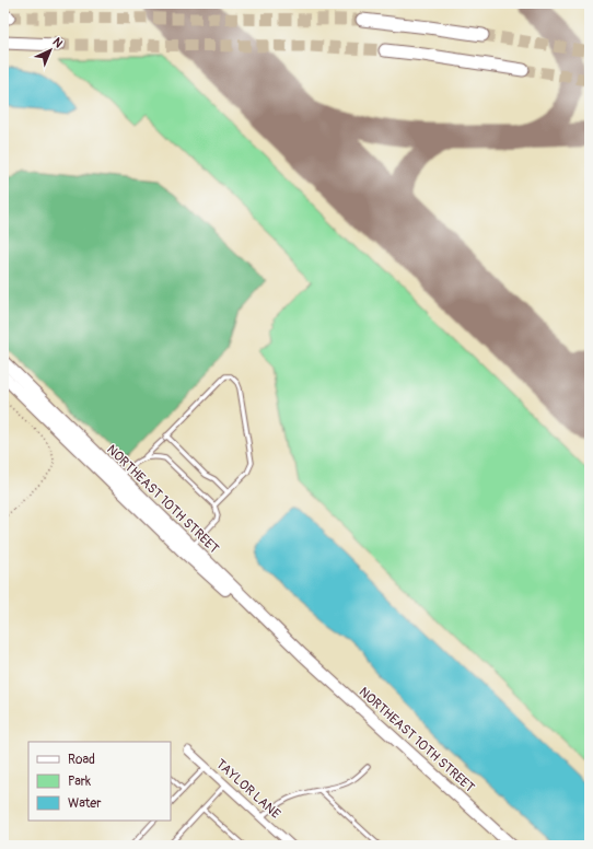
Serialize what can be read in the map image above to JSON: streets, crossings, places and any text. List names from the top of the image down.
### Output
{
  "streets": {
    "street": ["NORTHEAST 10TH STREET", "TAYLOR LANE"]
  },
  "legend": ["Road", "Park", "Water"],
  "north": "top right"
}
